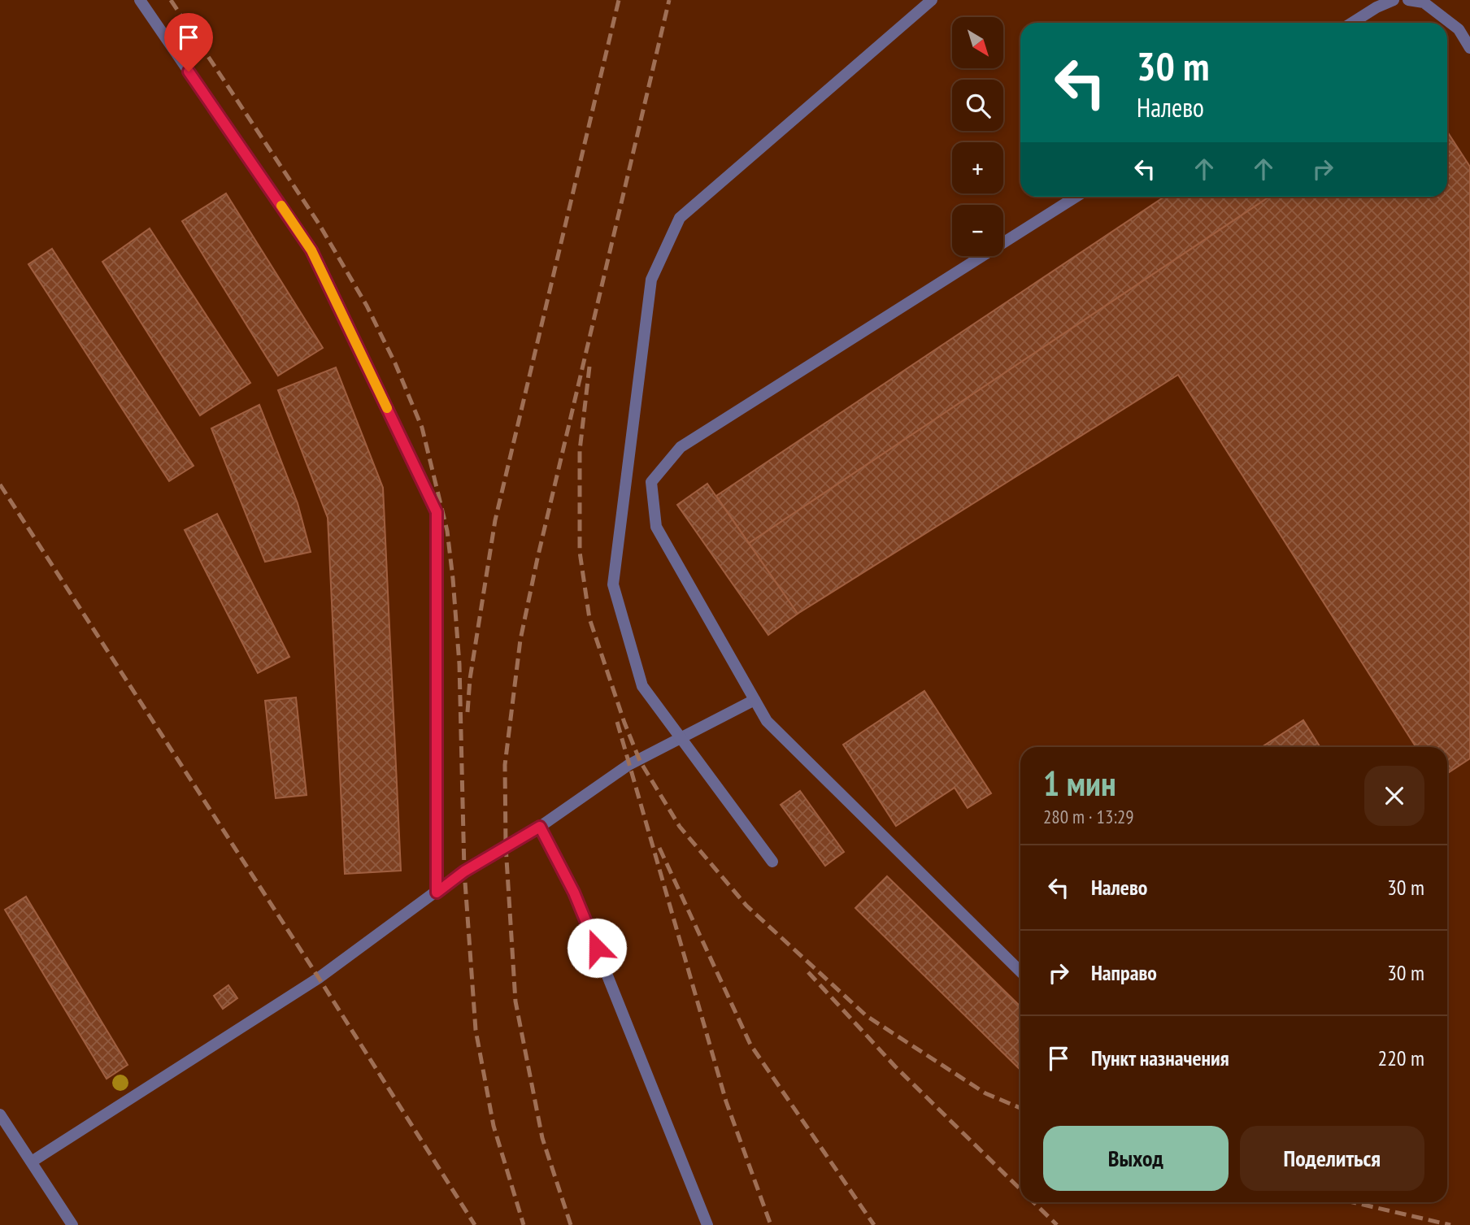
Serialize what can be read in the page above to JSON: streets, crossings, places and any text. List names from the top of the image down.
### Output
{
  "north": "bottom right",
  "page": {
    "map_buttons": ["+", "−"],
    "turn": ["30 m", "Налево"],
    "heading": ["1 мин", "280 m · 13:29"],
    "list": [
      {
        "name": "Налево",
        "value": "30 m"
      },
      {
        "name": "Направо",
        "value": "30 m"
      },
      {
        "name": "Пункт назначения",
        "value": "220 m"
      }
    ],
    "buttons": ["Выход", "Поделиться"]
  }
}
